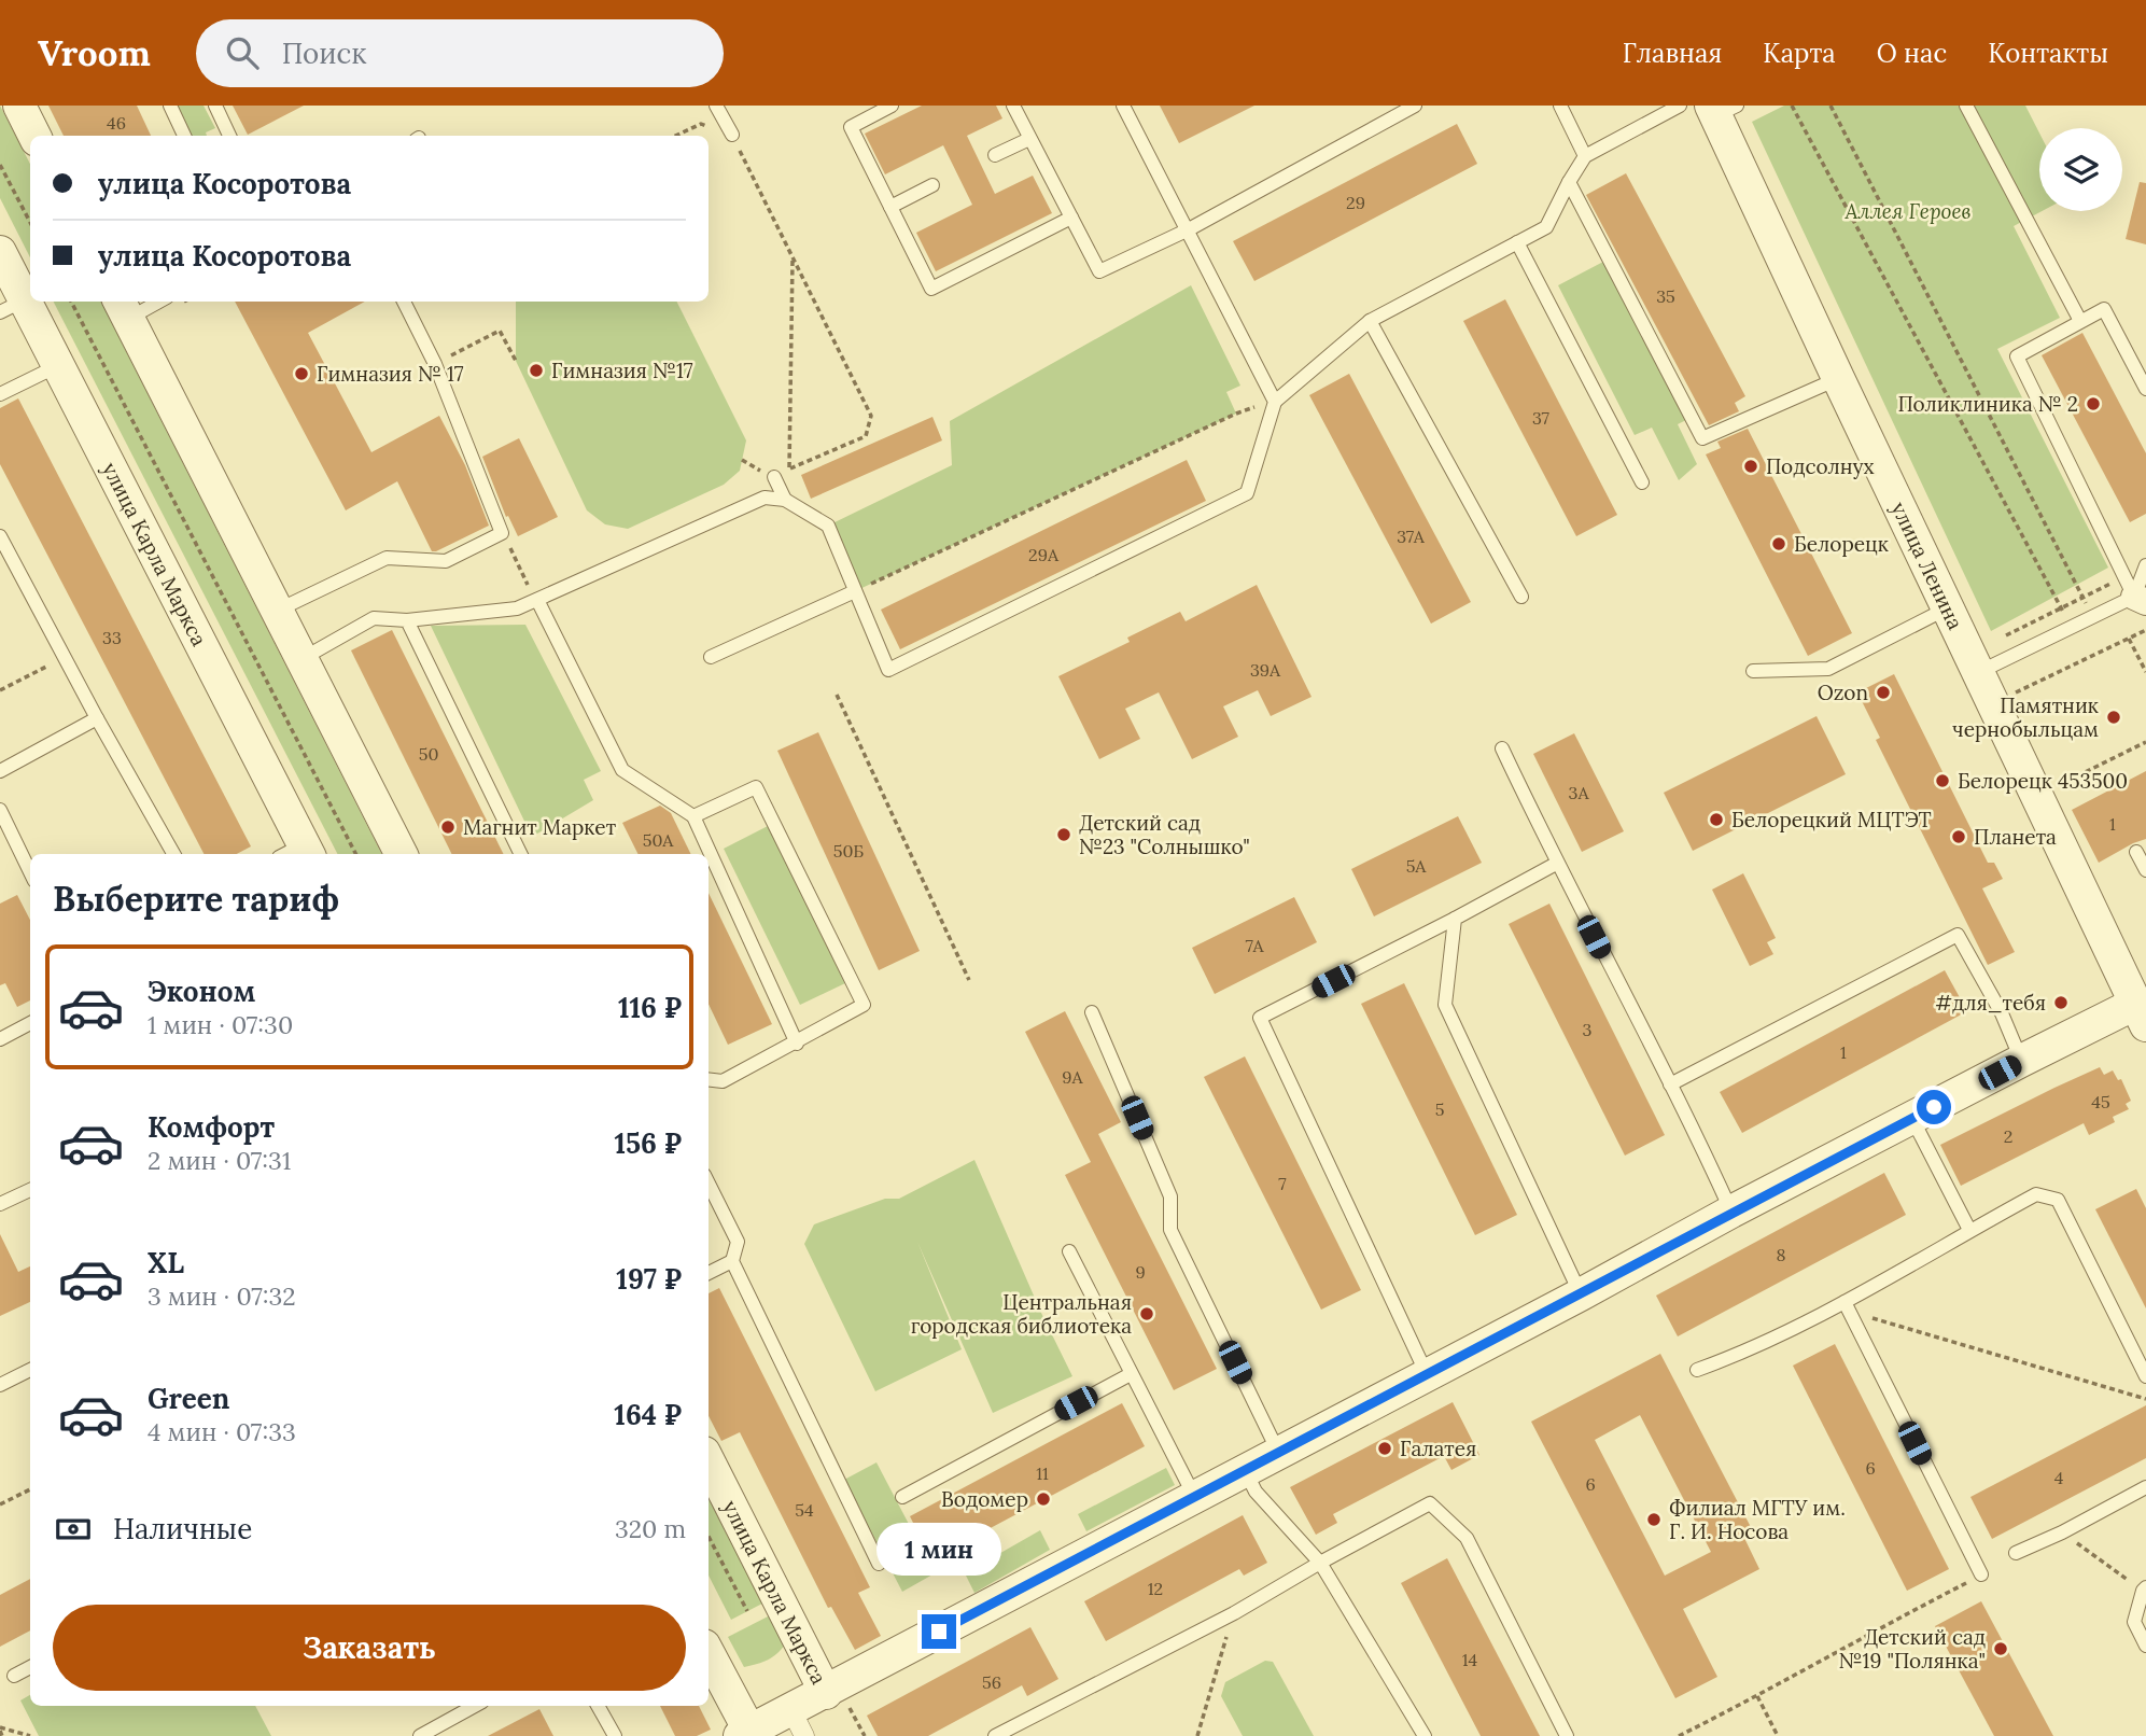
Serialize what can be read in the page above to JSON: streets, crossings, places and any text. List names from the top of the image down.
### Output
{
  "streets": {
    "street": ["улица Карла Маркса", "улица Ленина"]
  },
  "parks": ["Аллея Героев"],
  "places": [
    "Гимназия №17",
    "Гимназия № 17",
    "Поликлиника № 2",
    "Подсолнух",
    "Белорецк",
    "Ozon",
    "Памятник чернобыльцам",
    "Белорецк 453500",
    "Белорецкий МЦТЭТ",
    "Магнит Маркет",
    "Детский сад №23 \"Солнышко\"",
    "Планета",
    "#для_тебя",
    "Центральная городская библиотека",
    "Галатея",
    "Водомер",
    "Филиал МГТУ им. Г. И. Носова",
    "Детский сад №19 \"Полянка\""
  ],
  "house_numbers": [
    "46",
    "29",
    "35",
    "37",
    "37А",
    "29А",
    "33",
    "39А",
    "50",
    "3А",
    "1",
    "50А",
    "50Б",
    "5А",
    "7А",
    "3",
    "1",
    "9А",
    "45",
    "5",
    "2",
    "7",
    "8",
    "9",
    "6",
    "11",
    "4",
    "6",
    "54",
    "12",
    "14",
    "56"
  ],
  "page": {
    "header": "Vroom",
    "search": "Поиск",
    "nav": [
      "Главная",
      "Карта",
      "О нас",
      "Контакты"
    ],
    "banner": ["улица Косоротова", "улица Косоротова"],
    "heading": "Выберите тариф",
    "list": [
      {
        "name": "Эконом",
        "note": "1 мин · 07:30",
        "value": "116 ₽"
      },
      {
        "name": "Комфорт",
        "note": "2 мин · 07:31",
        "value": "156 ₽"
      },
      {
        "name": "XL",
        "note": "3 мин · 07:32",
        "value": "197 ₽"
      },
      {
        "name": "Green",
        "note": "4 мин · 07:33",
        "value": "164 ₽"
      }
    ],
    "pay": ["Наличные", "320 m"],
    "bubble": "1 мин",
    "buttons": "Заказать"
  }
}
